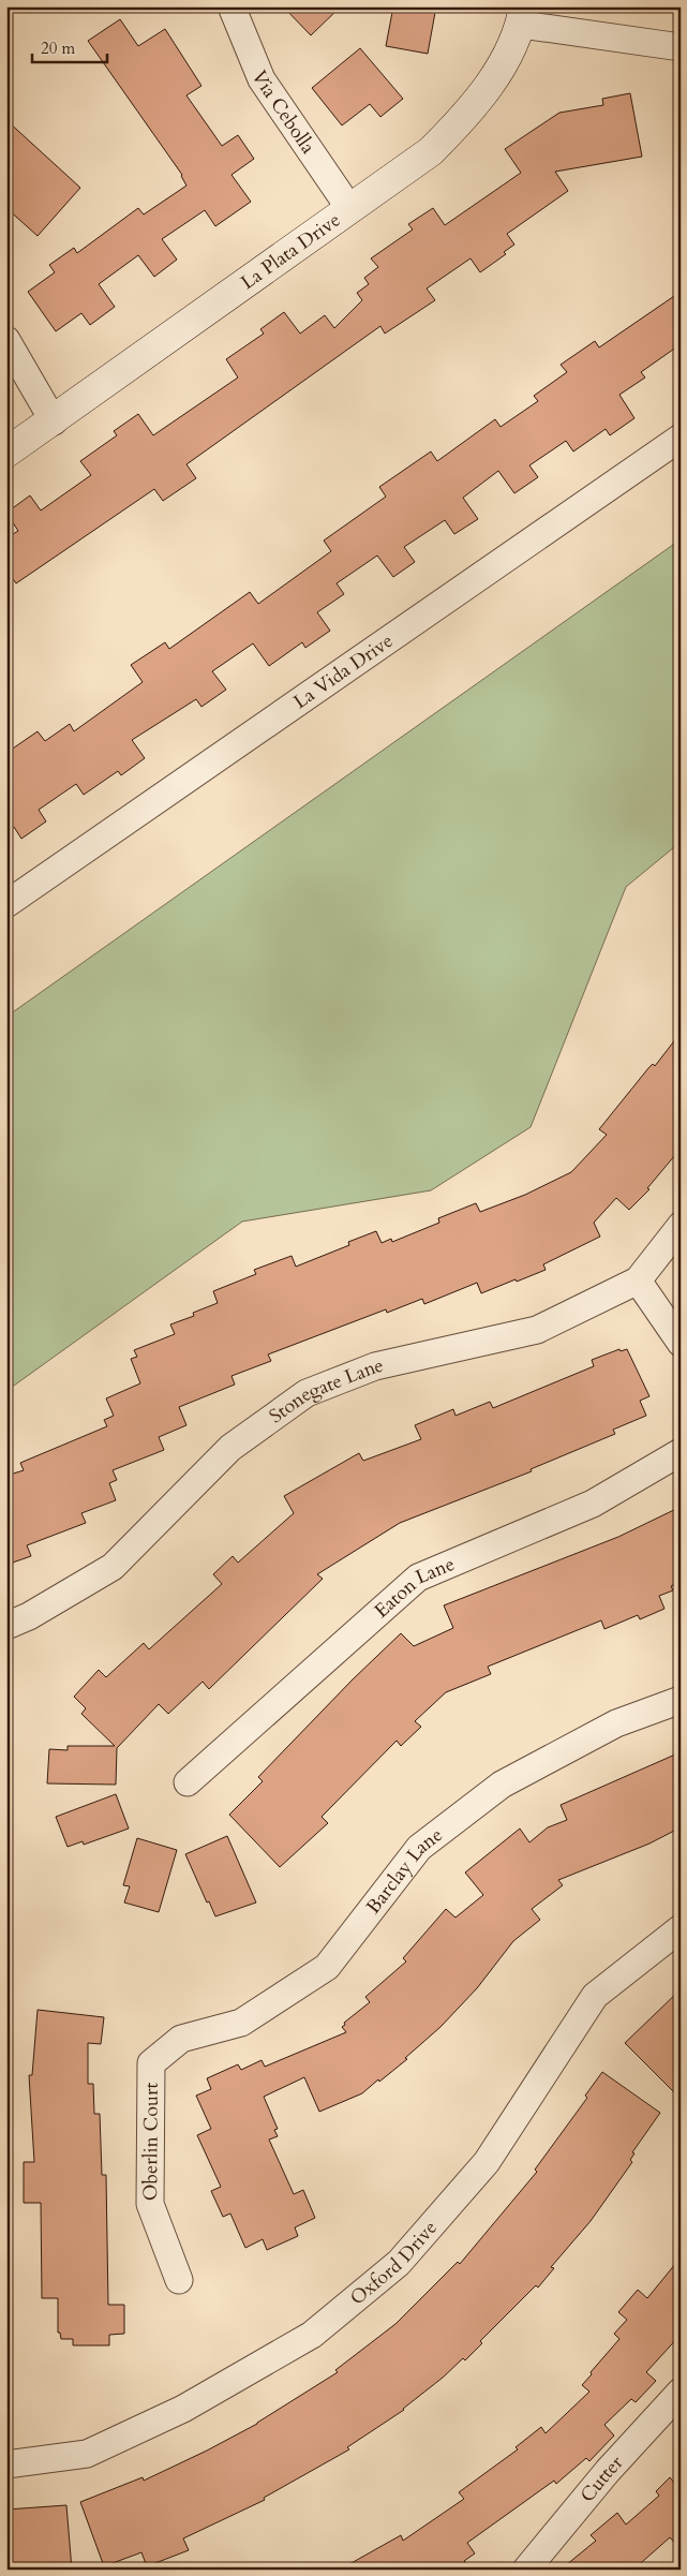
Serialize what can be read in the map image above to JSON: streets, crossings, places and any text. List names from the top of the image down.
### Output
{
  "streets": {
    "street": [
      "Via Cebolla",
      "La Plata Drive",
      "La Vida Drive",
      "Stonegate Lane",
      "Eaton Lane",
      "Barclay Lane",
      "Oberlin Court",
      "Oxford Drive",
      "Cutter"
    ]
  },
  "crossings": [
    ["Via Cebolla", "La Plata Drive"],
    ["Barclay Lane", "Oberlin Court"]
  ],
  "scale_bar": "20 m"
}
